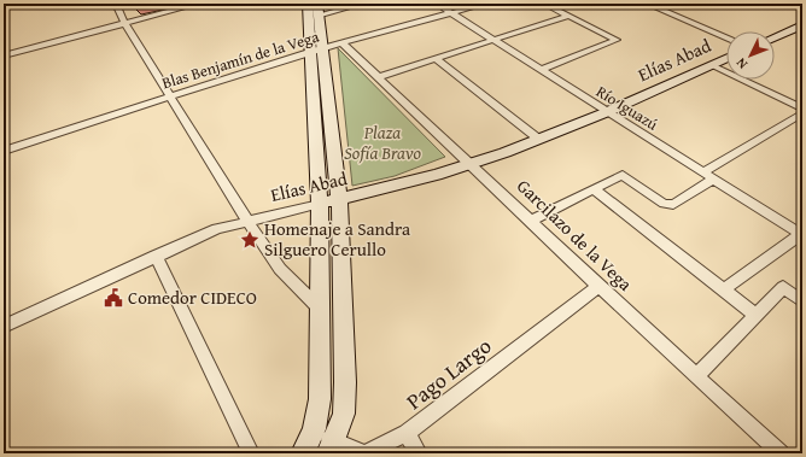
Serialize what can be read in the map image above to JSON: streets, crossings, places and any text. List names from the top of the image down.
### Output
{
  "streets": {
    "main road": ["Elías Abad"],
    "street": [
      "Blas Benjamín de la Vega",
      "Río Iguazú",
      "Garcilazo de la Vega",
      "Pago Largo"
    ]
  },
  "crossings": [
    ["Blas Benjamín de la Vega", "Río Iguazú"],
    ["Blas Benjamín de la Vega", "Garcilazo de la Vega"],
    ["Elías Abad", "Río Iguazú"],
    ["Elías Abad", "Garcilazo de la Vega"],
    ["Garcilazo de la Vega", "Pago Largo"]
  ],
  "parks": ["Plaza Sofía Bravo"],
  "places": {
    "place": ["Homenaje a Sandra Silguero Cerullo"],
    "public building": ["Comedor CIDECO"]
  },
  "north": "bottom left"
}
